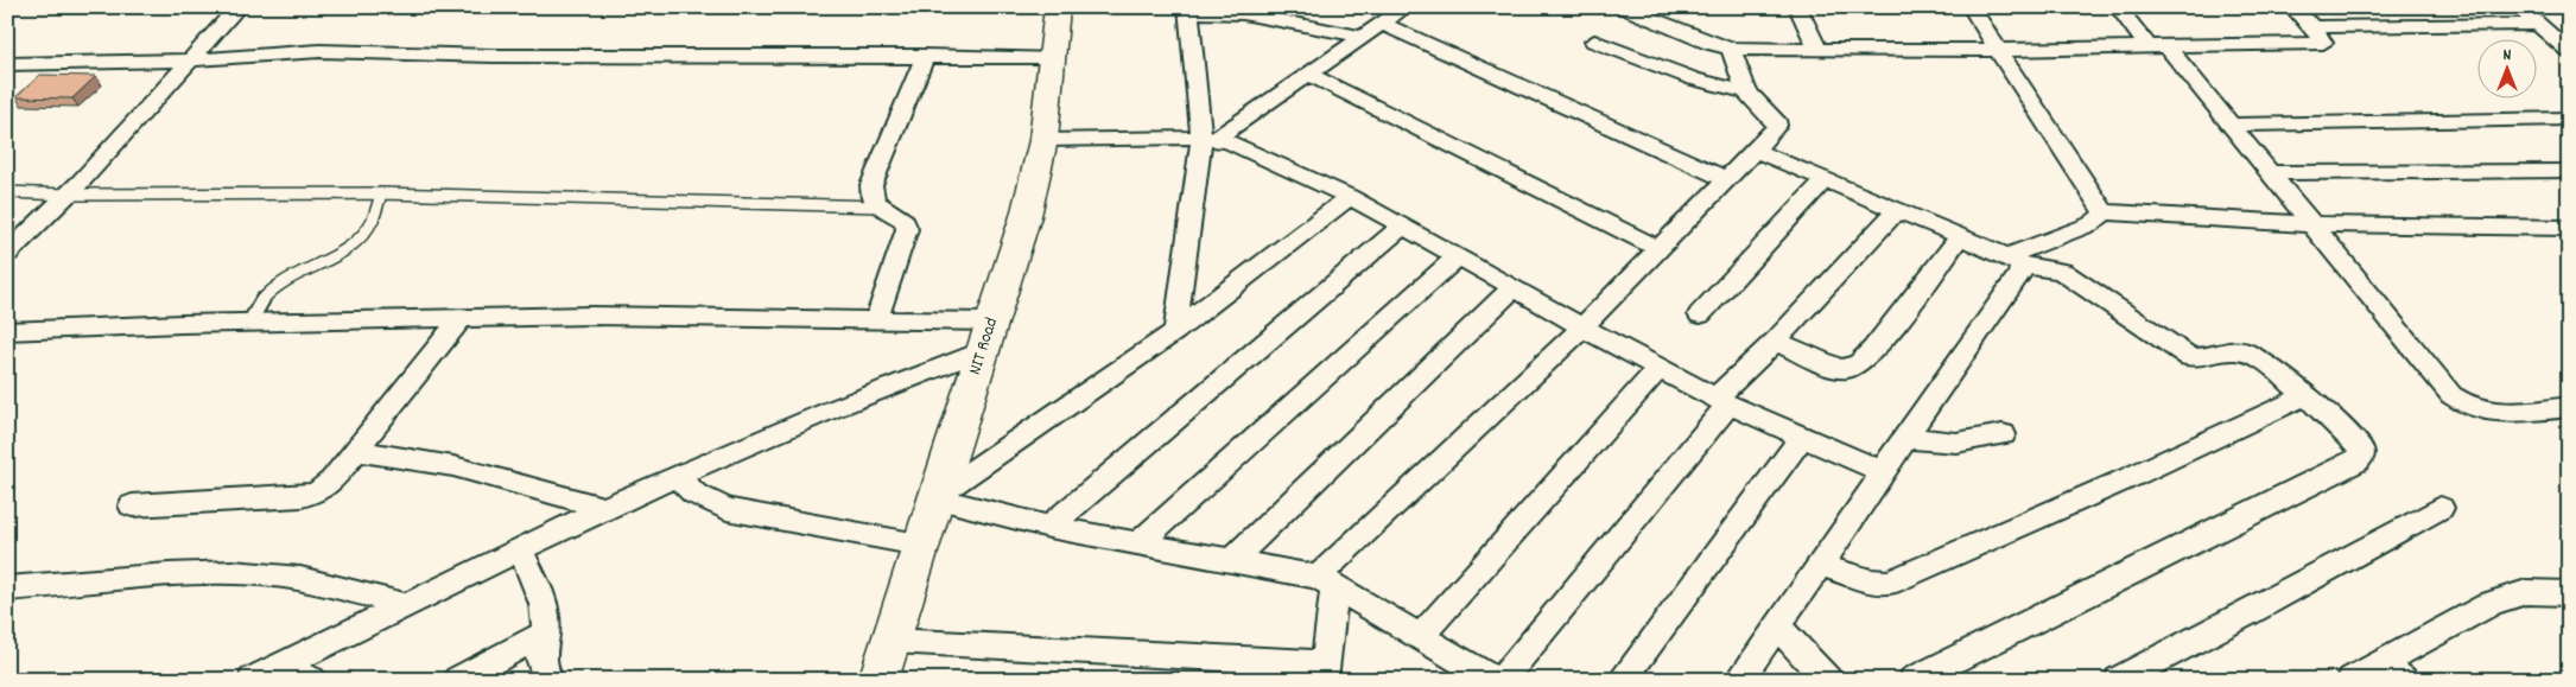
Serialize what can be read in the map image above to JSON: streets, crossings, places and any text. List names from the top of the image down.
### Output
{
  "streets": {
    "main road": ["NIT Road"]
  },
  "north": "top"
}
